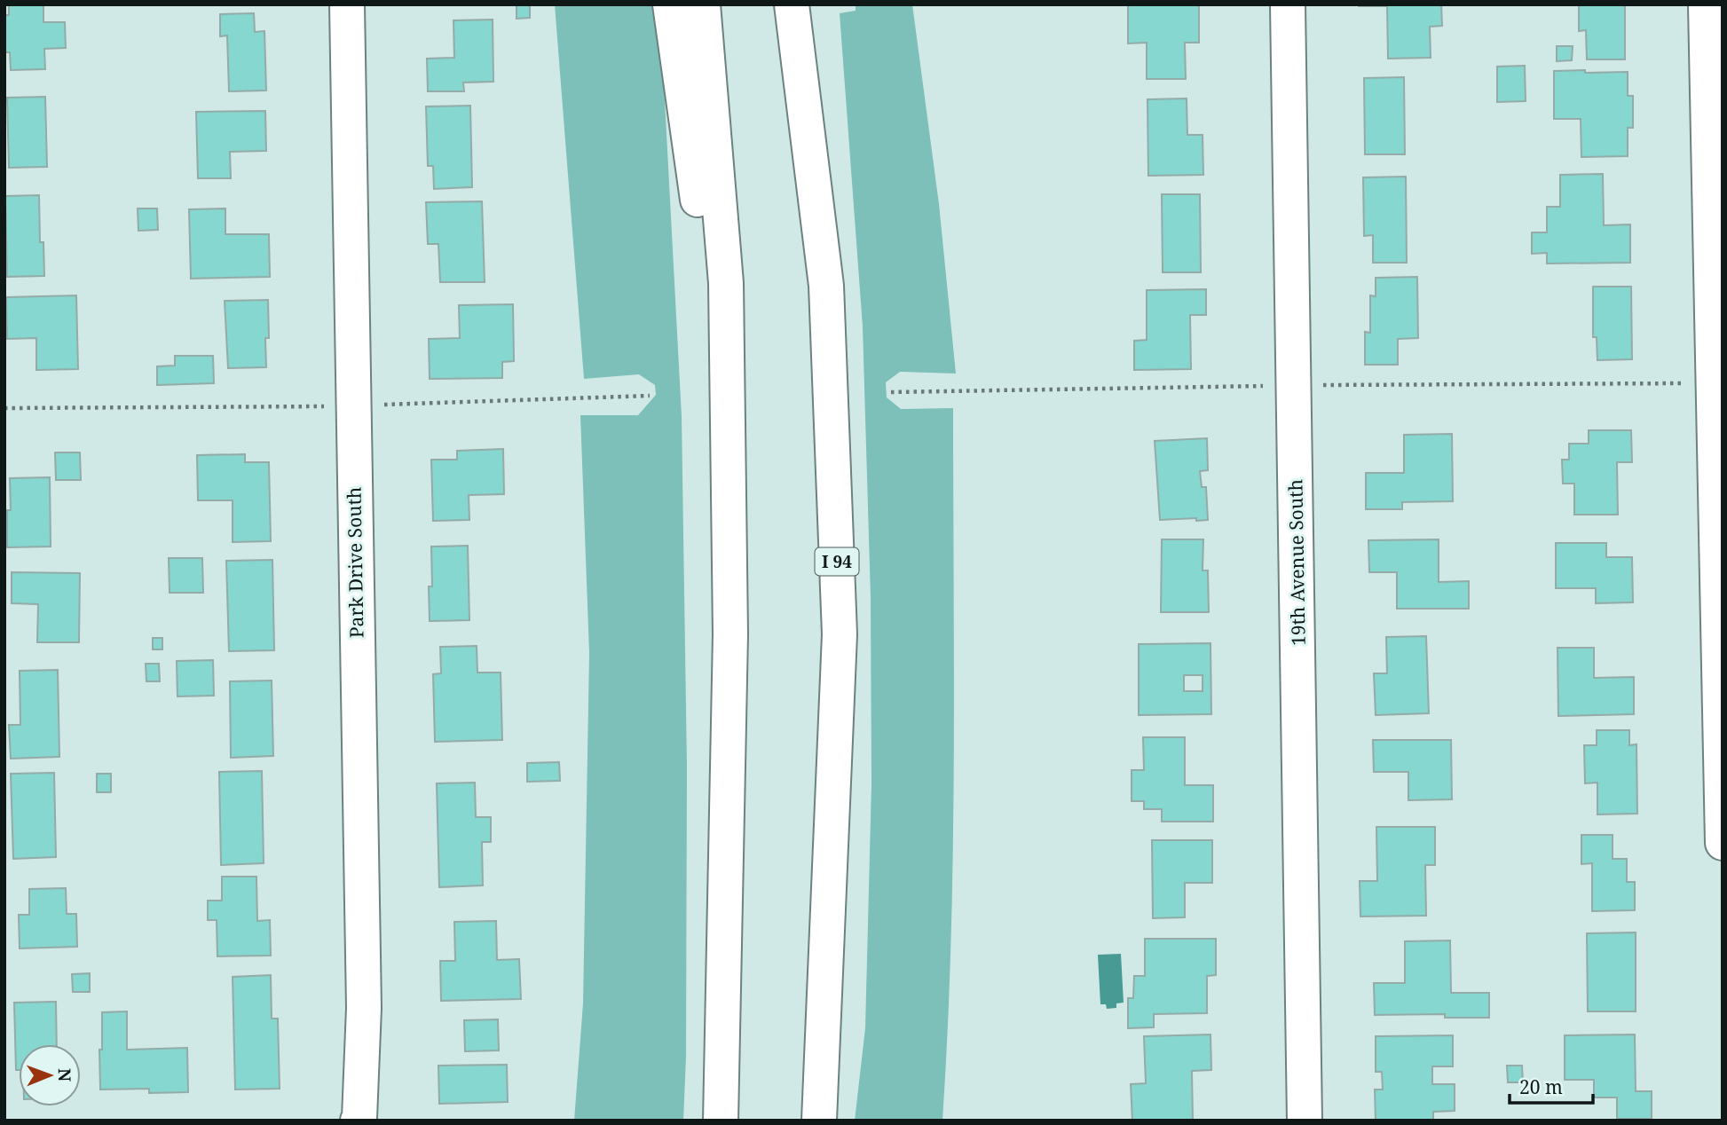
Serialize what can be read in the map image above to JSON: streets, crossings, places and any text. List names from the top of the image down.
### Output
{
  "streets": {
    "main road": ["I 94", "Park Drive South", "19th Avenue South"]
  },
  "scale_bar": "20 m",
  "north": "right"
}
